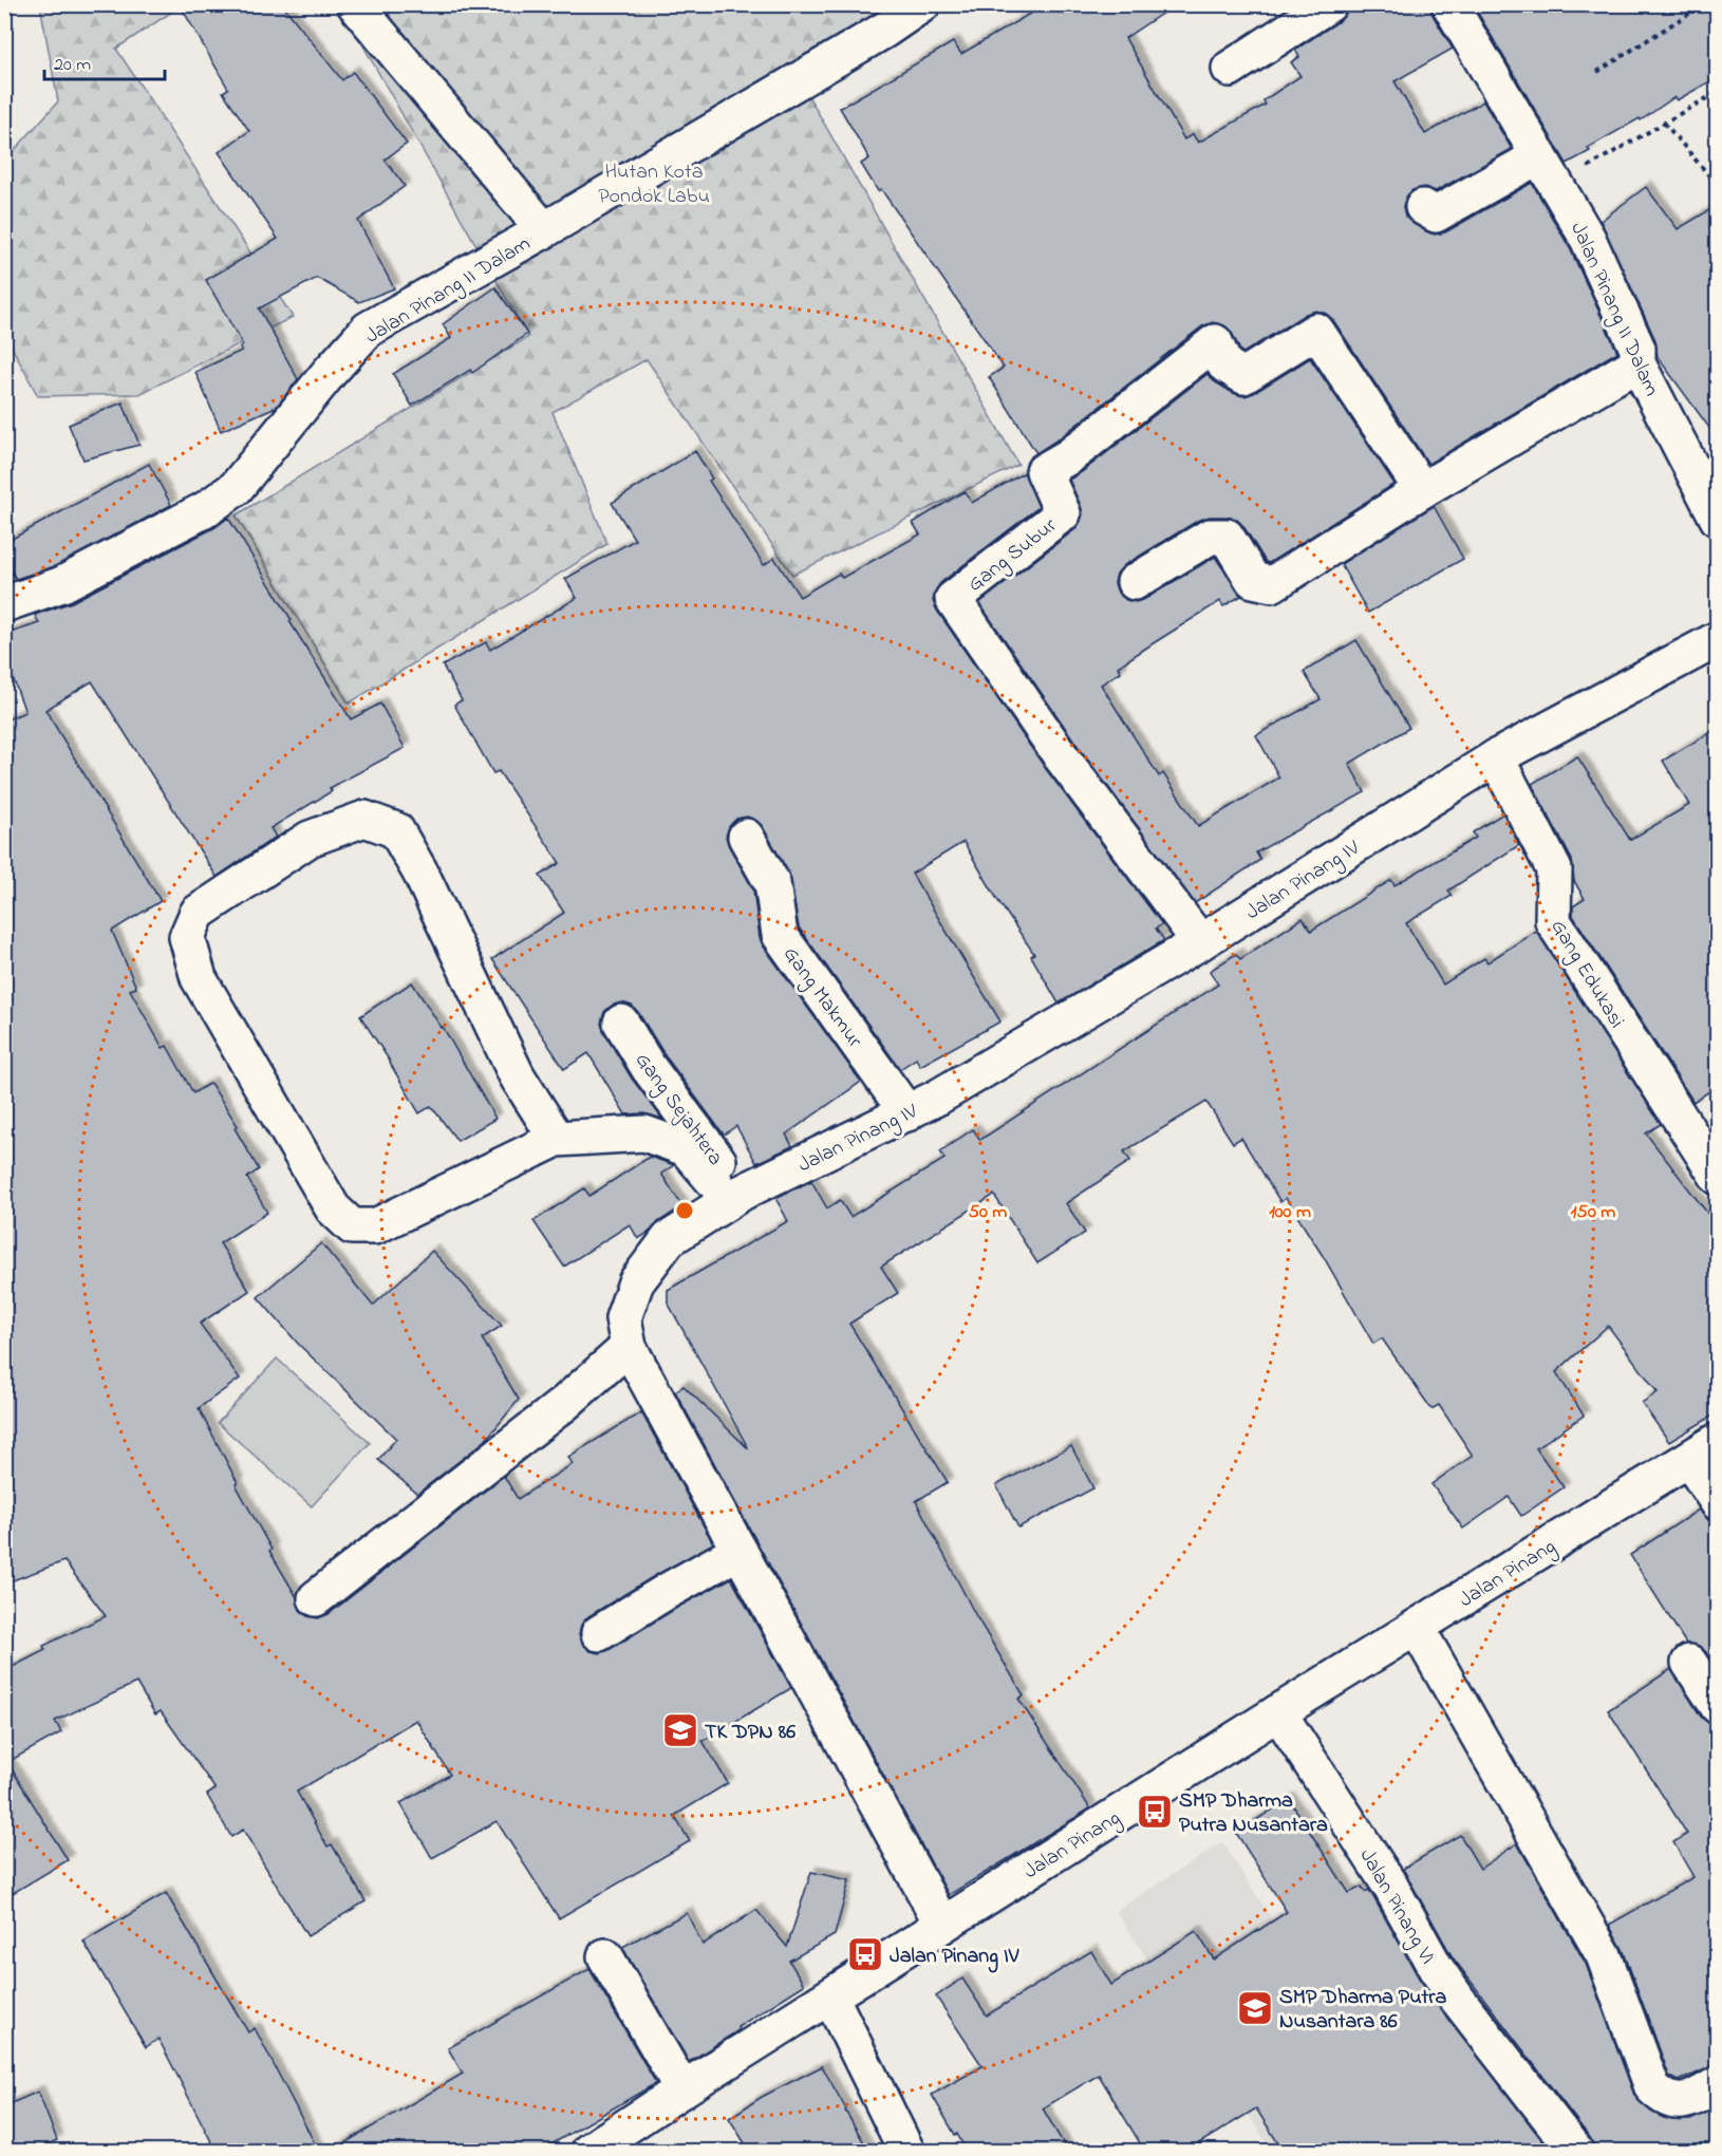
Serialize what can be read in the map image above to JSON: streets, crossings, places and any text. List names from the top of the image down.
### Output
{
  "streets": {
    "street": [
      "Jalan Pinang II Dalam",
      "Gang Subur",
      "Jalan Pinang IV",
      "Gang Edukasi",
      "Gang Makmur",
      "Gang Sejahtera",
      "Jalan Pinang",
      "Jalan Pinang VI"
    ]
  },
  "crossings": [
    ["Gang Subur", "Jalan Pinang IV"],
    ["Jalan Pinang IV", "Gang Edukasi"],
    ["Jalan Pinang IV", "Gang Makmur"],
    ["Jalan Pinang IV", "Gang Sejahtera"],
    ["Jalan Pinang IV", "Jalan Pinang"],
    ["Jalan Pinang", "Jalan Pinang VI"]
  ],
  "parks": ["Hutan Kota Pondok Labu"],
  "places": {
    "school or university": ["TK DPN 86", "SMP Dharma Putra Nusantara 86"],
    "bus stop": ["SMP Dharma Putra Nusantara", "Jalan Pinang IV"]
  },
  "scale_bar": "20 m",
  "rings": ["50 m", "100 m", "150 m"]
}
